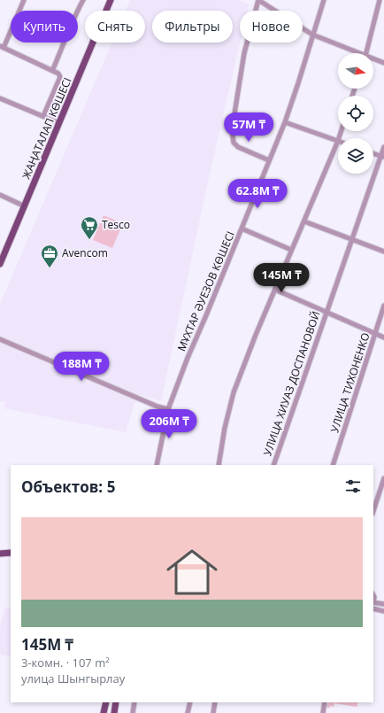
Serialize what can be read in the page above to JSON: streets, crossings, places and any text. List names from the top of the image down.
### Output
{
  "streets": {
    "main road": ["ЖАҢАТАЛАП КӨШЕСІ"],
    "street": ["МҰХТАР ӘУЕЗОВ КӨШЕСІ", "УЛИЦА ТИХОНЕНКО", "УЛИЦА ХИУАЗ ДОСПАНОВОЙ"]
  },
  "places": {
    "supermarket": ["Tesco"],
    "office": ["Avencom"]
  },
  "north": "right",
  "page": {
    "chip": [
      "Купить",
      "Снять",
      "Фильтры",
      "Новое"
    ],
    "price": [
      "57M ₸",
      "62.8M ₸",
      "145M ₸",
      "188M ₸",
      "206M ₸"
    ],
    "heading": "Объектов: 5",
    "list": [
      {
        "name": "145M ₸",
        "note": "3-комн. · 107 m² · улица Шынгырлау"
      }
    ]
  }
}
